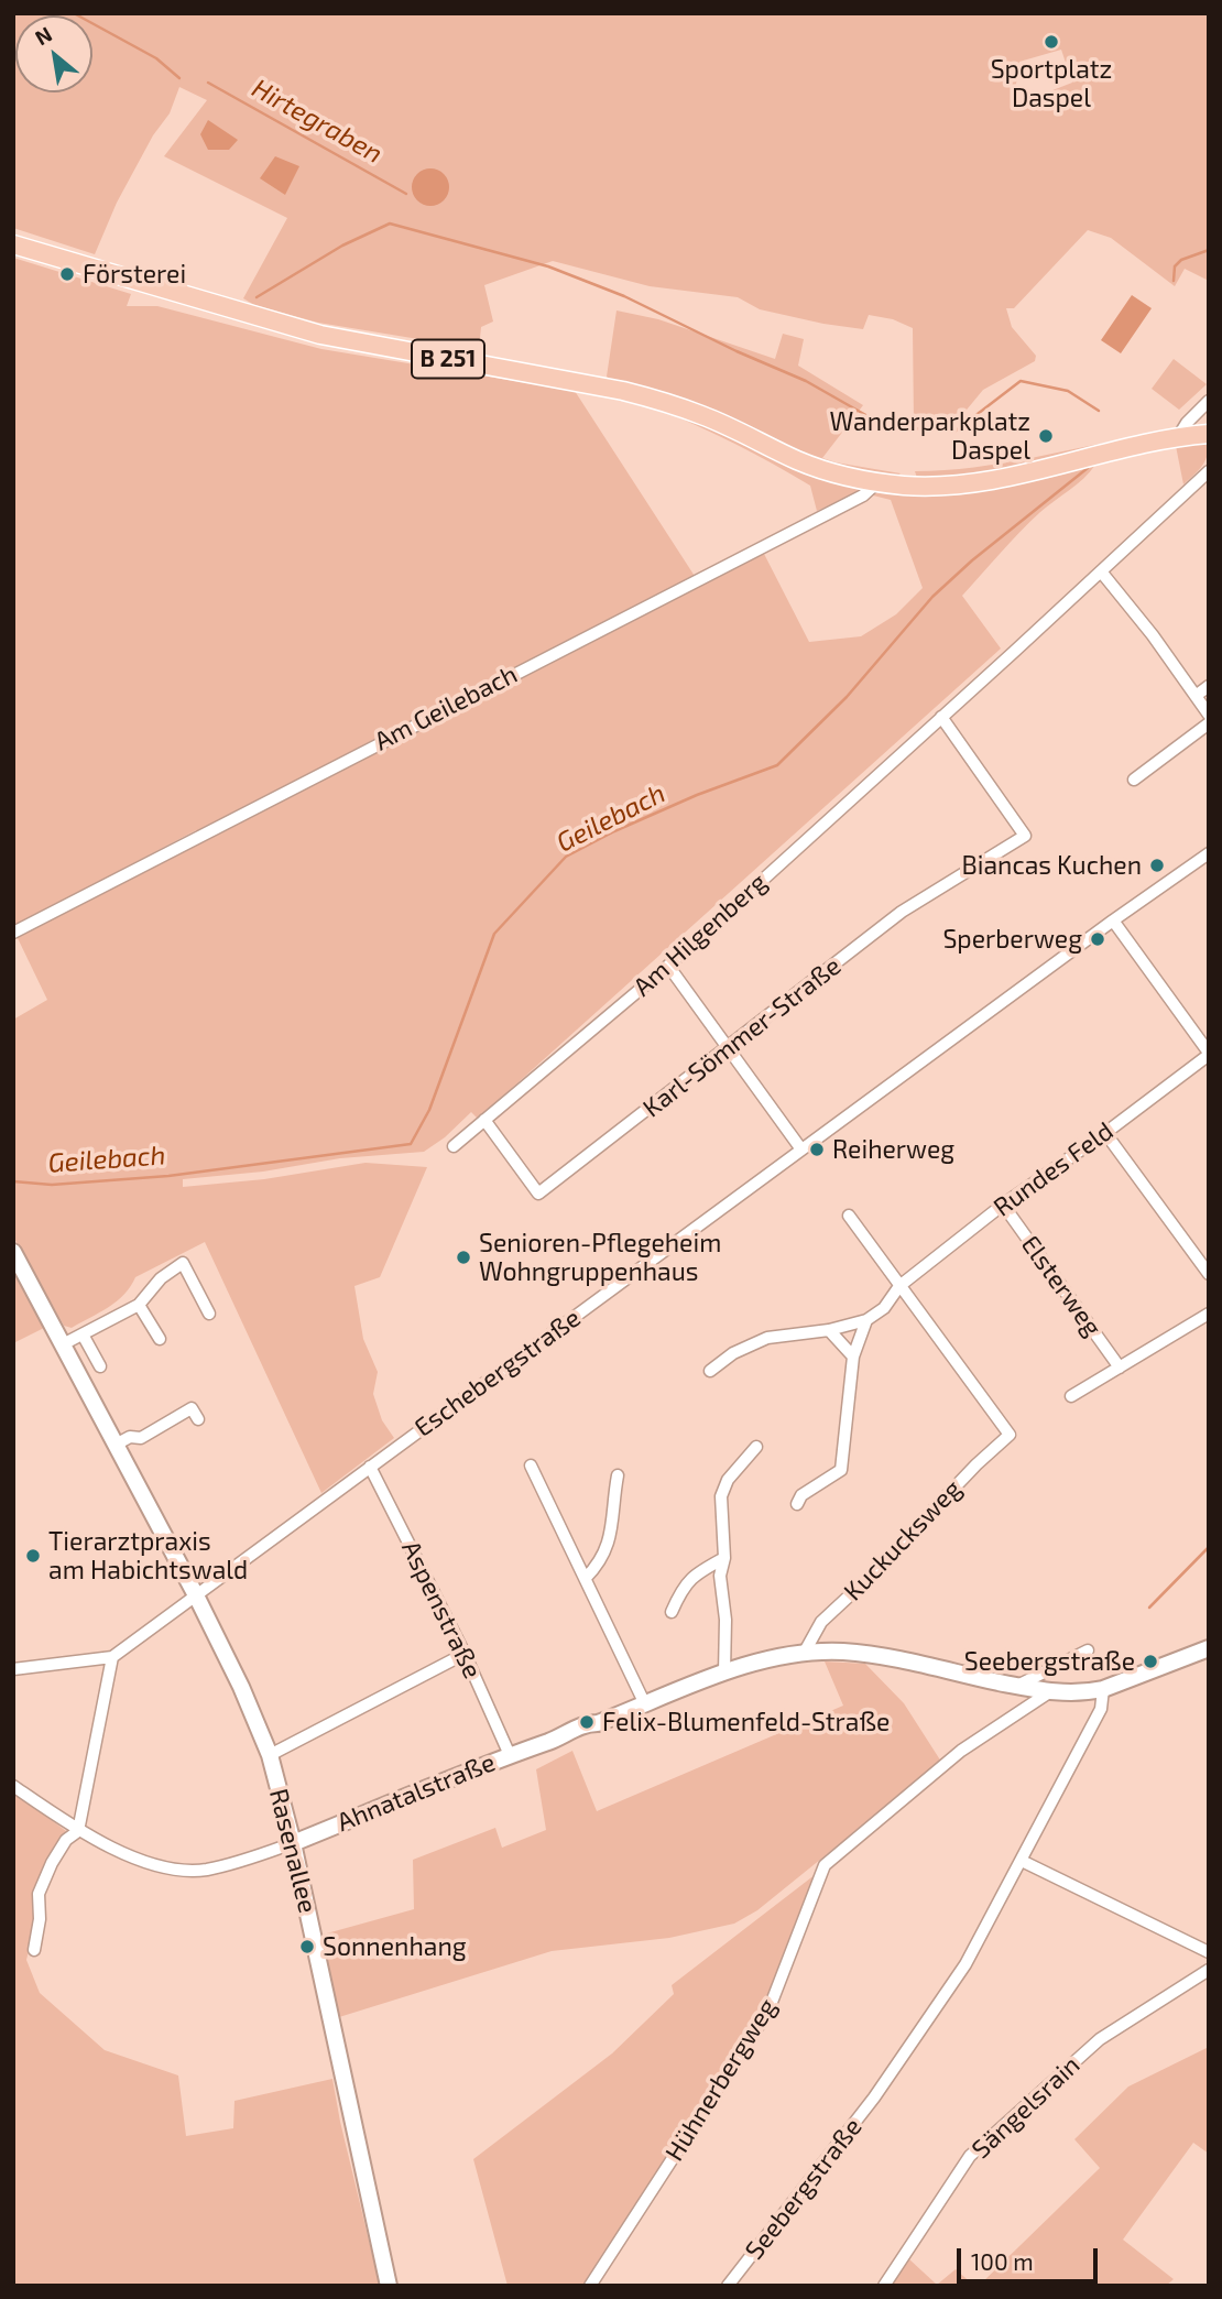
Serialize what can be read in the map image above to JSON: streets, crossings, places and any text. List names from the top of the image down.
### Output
{
  "streets": {
    "main road": ["B 251", "Ahnatalstraße", "Rasenallee"],
    "street": [
      "Am Geilebach",
      "Am Hilgenberg",
      "Karl-Sömmer-Straße",
      "Rundes Feld",
      "Elsterweg",
      "Eschebergstraße",
      "Kuckucksweg",
      "Aspenstraße",
      "Hühnerbergweg",
      "Sängelsrain",
      "Seebergstraße"
    ]
  },
  "crossings": [
    ["B 251", "Am Geilebach"],
    ["Am Hilgenberg", "Karl-Sömmer-Straße"],
    ["Rundes Feld", "Elsterweg"],
    ["Rundes Feld", "Kuckucksweg"],
    ["Eschebergstraße", "Aspenstraße"],
    ["Eschebergstraße", "Rasenallee"],
    ["Kuckucksweg", "Ahnatalstraße"],
    ["Aspenstraße", "Ahnatalstraße"],
    ["Ahnatalstraße", "Rasenallee"],
    ["Ahnatalstraße", "Hühnerbergweg"],
    ["Ahnatalstraße", "Seebergstraße"]
  ],
  "water": ["Hirtegraben", "Geilebach"],
  "places": [
    "Sportplatz Daspel",
    "Försterei",
    "Wanderparkplatz Daspel",
    "Biancas Kuchen",
    "Sperberweg",
    "Reiherweg",
    "Senioren-Pflegeheim Wohngruppenhaus",
    "Tierarztpraxis am Habichtswald",
    "Seebergstraße",
    "Felix-Blumenfeld-Straße",
    "Sonnenhang"
  ],
  "scale_bar": "100 m",
  "north": "top left"
}
